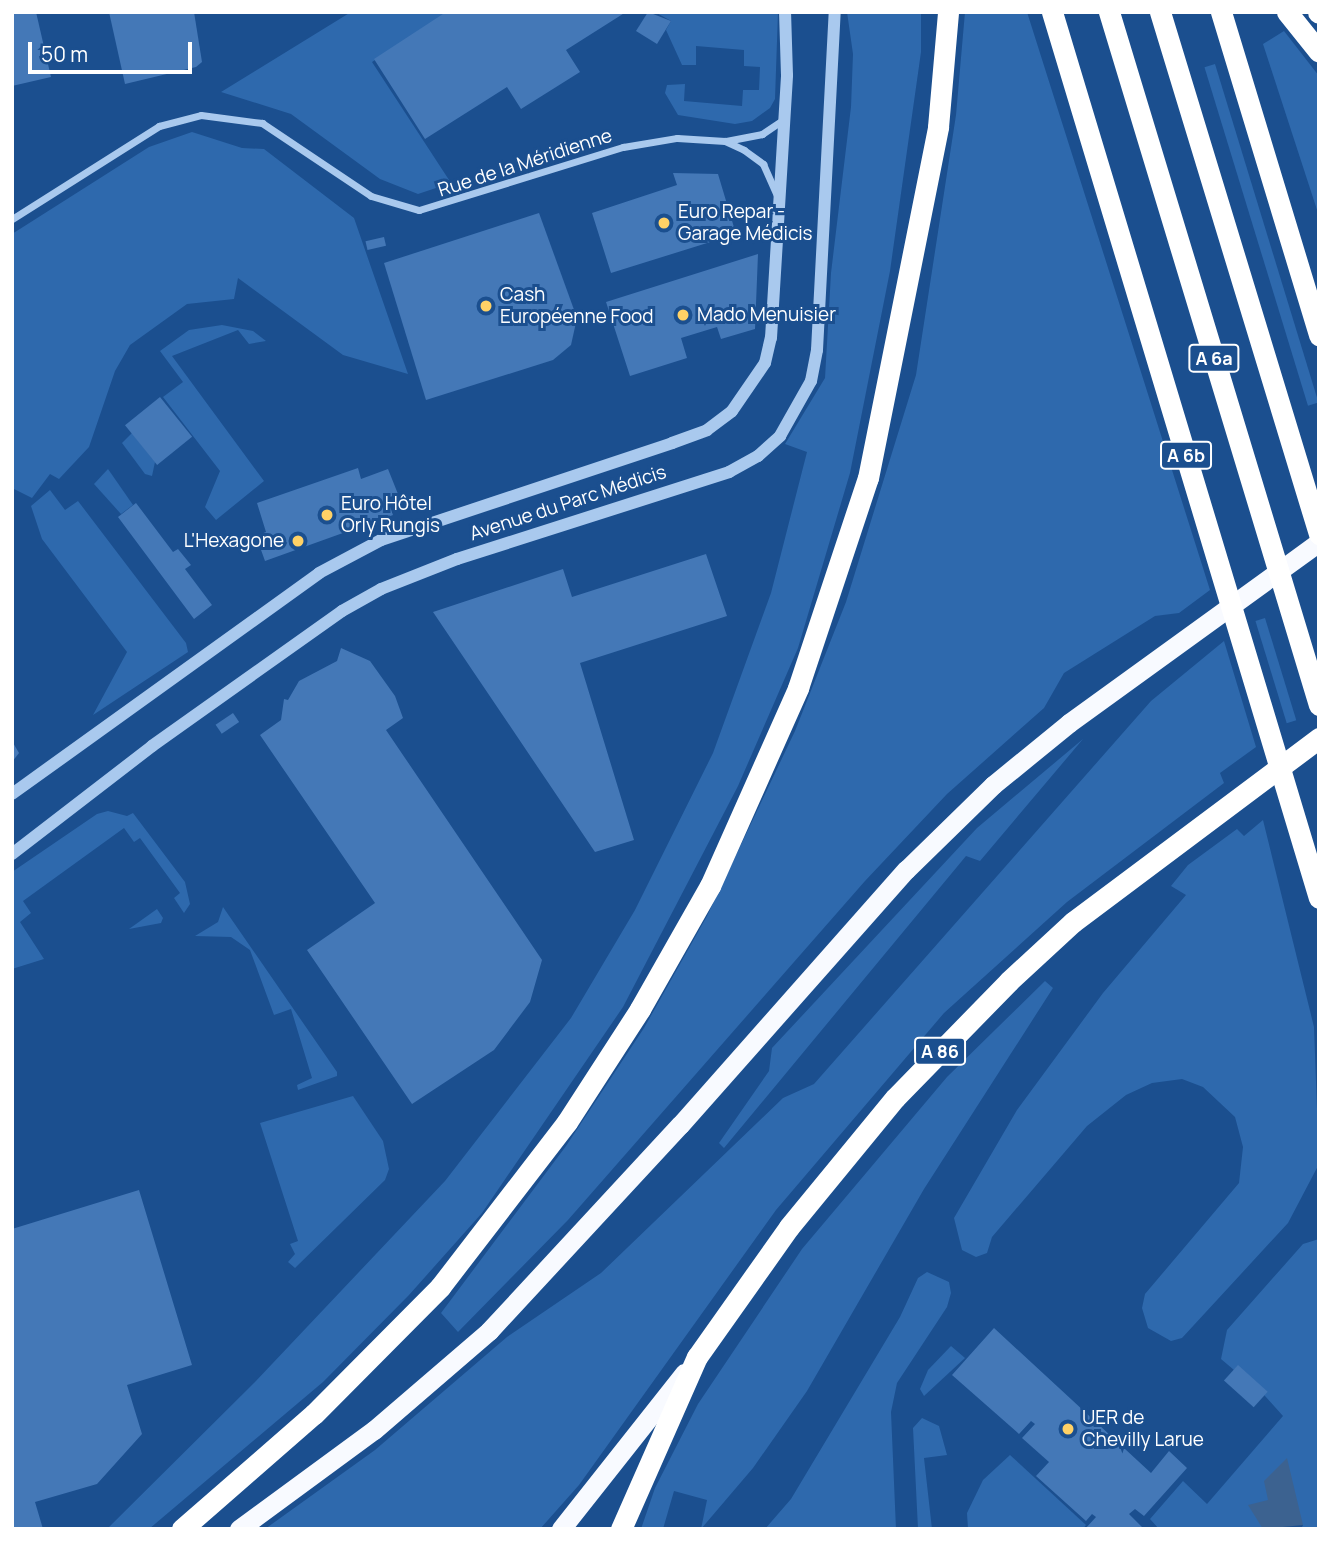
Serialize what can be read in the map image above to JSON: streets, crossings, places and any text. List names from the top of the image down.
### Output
{
  "streets": {
    "highway": ["A 6a", "A 6b", "A 86"],
    "street": ["Rue de la Méridienne", "Avenue du Parc Médicis"]
  },
  "crossings": [
    ["Rue de la Méridienne", "Avenue du Parc Médicis"]
  ],
  "places": [
    "Euro Repar - Garage Médicis",
    "Cash Européenne Food",
    "Mado Menuisier",
    "Euro Hôtel Orly Rungis",
    "L'Hexagone",
    "UER de Chevilly Larue"
  ],
  "scale_bar": "50 m"
}
